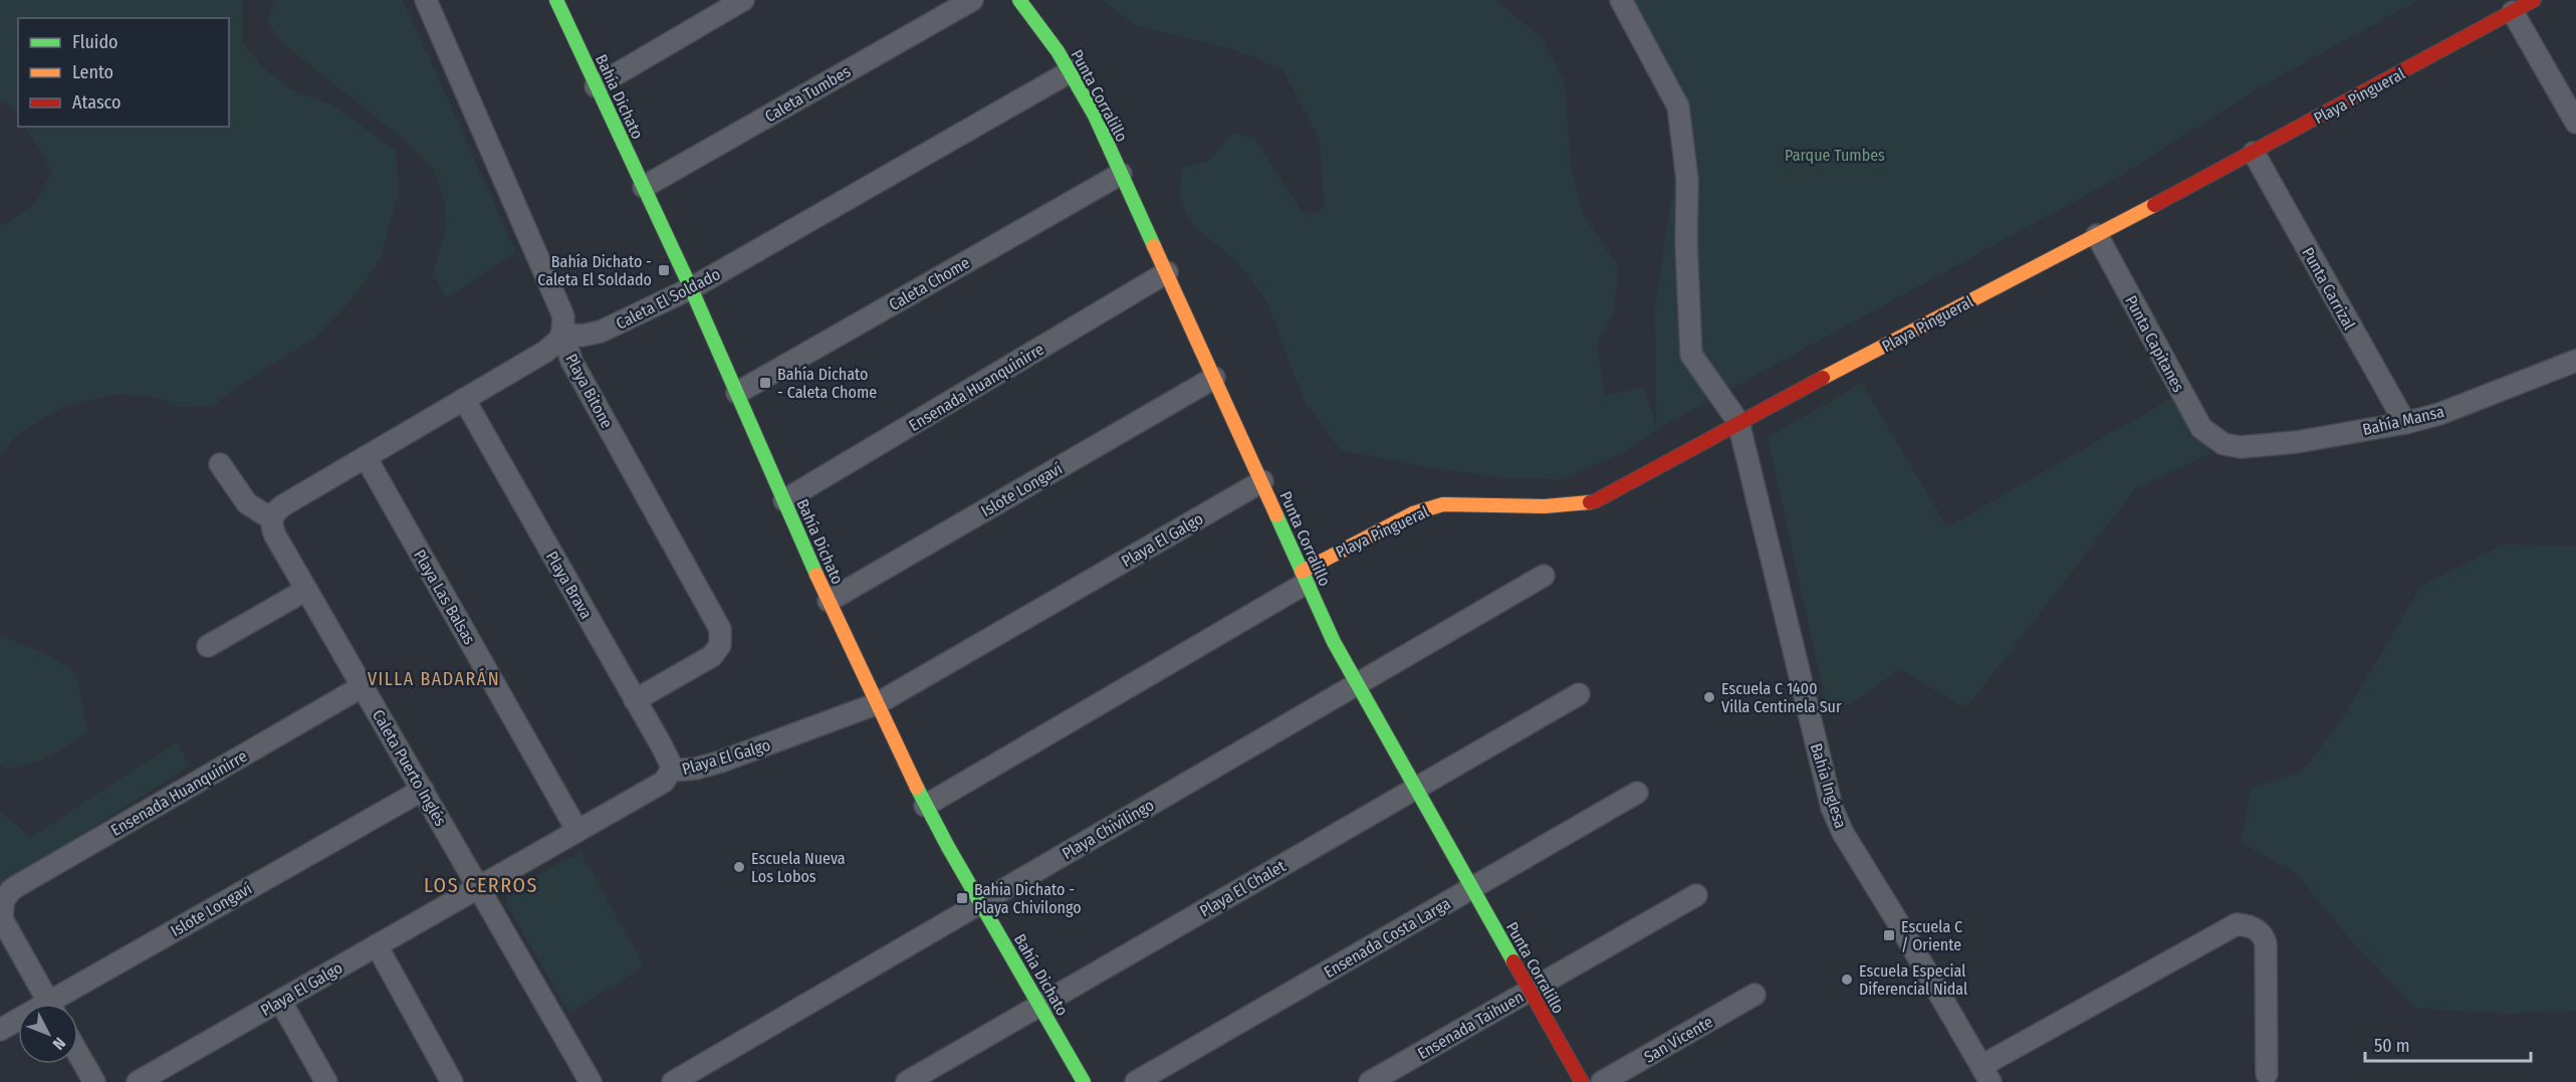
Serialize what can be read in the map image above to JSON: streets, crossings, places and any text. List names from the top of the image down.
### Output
{
  "streets": {
    "street": [
      "Caleta Tumbes",
      "Punta Corralillo",
      "Playa Pingueral",
      "Bahía Dichato",
      "Caleta Chome",
      "Punta Carrizal",
      "Caleta El Soldado",
      "Punta Capitanes",
      "Ensenada Huanquinirre",
      "Playa Bitone",
      "Bahía Mansa",
      "Islote Longaví",
      "Playa El Galgo",
      "Playa Brava",
      "Playa Las Balsas",
      "Caleta Puerto Inglés",
      "Bahía Inglesa",
      "Playa Chivilingo",
      "Playa El Chalet",
      "Ensenada Costa Larga",
      "Ensenada Taihuen",
      "San Vicente"
    ]
  },
  "crossings": [
    ["Caleta Tumbes", "Bahía Dichato"],
    ["Punta Corralillo", "Playa Pingueral"],
    ["Punta Corralillo", "Caleta Chome"],
    ["Punta Corralillo", "Caleta El Soldado"],
    ["Punta Corralillo", "Ensenada Huanquinirre"],
    ["Punta Corralillo", "Islote Longaví"],
    ["Punta Corralillo", "Playa El Galgo"],
    ["Punta Corralillo", "Playa Chivilingo"],
    ["Punta Corralillo", "Playa El Chalet"],
    ["Punta Corralillo", "Ensenada Costa Larga"],
    ["Punta Corralillo", "Ensenada Taihuen"],
    ["Playa Pingueral", "Bahía Dichato"],
    ["Playa Pingueral", "Punta Carrizal"],
    ["Playa Pingueral", "Punta Capitanes"],
    ["Playa Pingueral", "Bahía Inglesa"],
    ["Bahía Dichato", "Caleta Chome"],
    ["Bahía Dichato", "Caleta El Soldado"],
    ["Bahía Dichato", "Ensenada Huanquinirre"],
    ["Bahía Dichato", "Islote Longaví"],
    ["Bahía Dichato", "Playa El Galgo"],
    ["Bahía Dichato", "Playa Chivilingo"],
    ["Bahía Dichato", "Playa El Chalet"],
    ["Punta Carrizal", "Bahía Mansa"],
    ["Caleta El Soldado", "Playa Bitone"],
    ["Punta Capitanes", "Bahía Mansa"],
    ["Ensenada Huanquinirre", "Caleta Puerto Inglés"],
    ["Playa Bitone", "Playa Brava"],
    ["Islote Longaví", "Caleta Puerto Inglés"],
    ["Playa El Galgo", "Playa Brava"],
    ["Playa El Galgo", "Playa Las Balsas"],
    ["Playa El Galgo", "Caleta Puerto Inglés"]
  ],
  "districts": ["VILLA BADARÁN", "LOS CERROS"],
  "parks": ["Parque Tumbes"],
  "places": {
    "transit": [
      "Bahía Dichato - Caleta El Soldado",
      "Bahía Dichato - Caleta Chome",
      "Bahia Dichato - Playa Chivilongo",
      "Escuela C / Oriente"
    ],
    "other": ["Escuela C 1400 Villa Centinela Sur", "Escuela Nueva Los Lobos", "Escuela Especial Diferencial Nidal"]
  },
  "legend": ["Fluido", "Lento", "Atasco"],
  "scale_bar": "50 m",
  "north": "bottom right"
}
